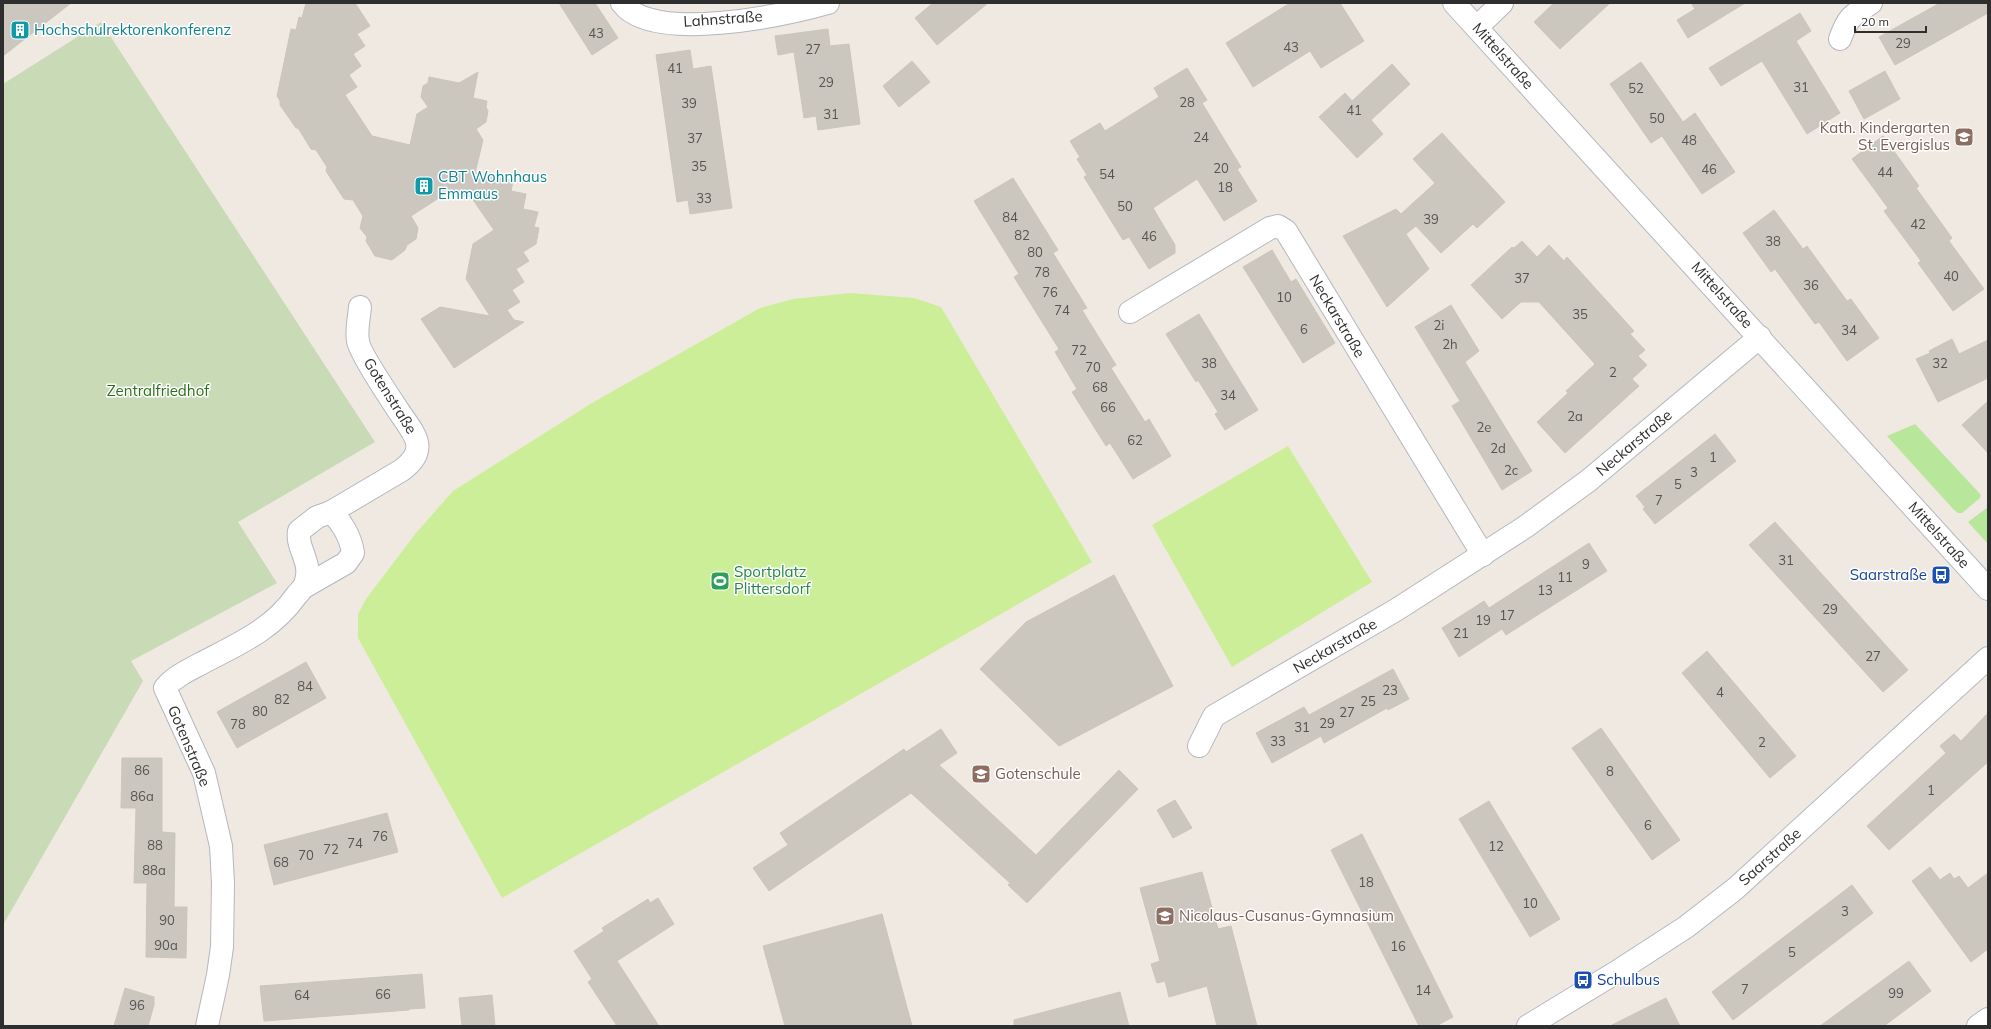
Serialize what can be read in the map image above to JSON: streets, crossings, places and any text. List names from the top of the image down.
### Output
{
  "streets": {
    "street": [
      "Lahnstraße",
      "Mittelstraße",
      "Neckarstraße",
      "Gotenstraße",
      "Saarstraße"
    ]
  },
  "crossings": [
    ["Mittelstraße", "Neckarstraße"]
  ],
  "parks": ["Zentralfriedhof"],
  "places": {
    "building": ["Hochschulrektorenkonferenz", "CBT Wohnhaus Emmaus"],
    "school or university": ["Kath. Kindergarten St. Evergislus", "Gotenschule", "Nicolaus-Cusanus-Gymnasium"],
    "bus stop": ["Saarstraße", "Schulbus"],
    "sports": ["Sportplatz Plittersdorf"]
  },
  "house_numbers": [
    "43",
    "29",
    "43",
    "27",
    "41",
    "29",
    "31",
    "52",
    "28",
    "39",
    "41",
    "31",
    "50",
    "24",
    "37",
    "48",
    "35",
    "20",
    "46",
    "44",
    "54",
    "18",
    "33",
    "50",
    "84",
    "39",
    "42",
    "82",
    "46",
    "38",
    "80",
    "78",
    "40",
    "37",
    "36",
    "76",
    "10",
    "74",
    "35",
    "2i",
    "6",
    "34",
    "2h",
    "72",
    "38",
    "32",
    "70",
    "2",
    "68",
    "34",
    "66",
    "2a",
    "2e",
    "62",
    "2d",
    "1",
    "2c",
    "3",
    "5",
    "7",
    "31",
    "9",
    "11",
    "13",
    "29",
    "17",
    "19",
    "21",
    "27",
    "84",
    "23",
    "4",
    "82",
    "25",
    "80",
    "27",
    "29",
    "78",
    "31",
    "33",
    "2",
    "86",
    "8",
    "1",
    "86a",
    "6",
    "76",
    "74",
    "88",
    "12",
    "72",
    "70",
    "68",
    "88a",
    "18",
    "10",
    "3",
    "90",
    "90a",
    "16",
    "5",
    "7",
    "14",
    "99",
    "66",
    "64",
    "96"
  ],
  "scale_bar": "20 m"
}
